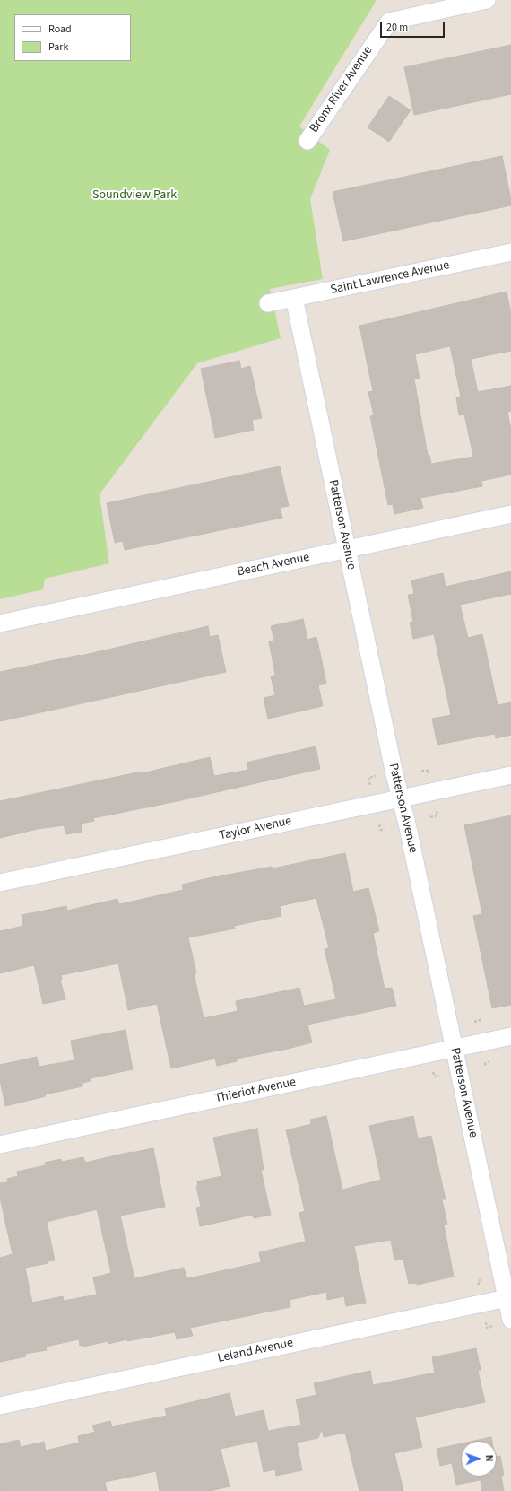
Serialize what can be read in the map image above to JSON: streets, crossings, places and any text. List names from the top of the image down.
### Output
{
  "streets": {
    "street": [
      "Bronx River Avenue",
      "Saint Lawrence Avenue",
      "Patterson Avenue",
      "Beach Avenue",
      "Taylor Avenue",
      "Thieriot Avenue",
      "Leland Avenue"
    ]
  },
  "crossings": [
    ["Saint Lawrence Avenue", "Patterson Avenue"],
    ["Patterson Avenue", "Beach Avenue"],
    ["Patterson Avenue", "Taylor Avenue"],
    ["Patterson Avenue", "Thieriot Avenue"],
    ["Patterson Avenue", "Leland Avenue"]
  ],
  "parks": ["Soundview Park"],
  "legend": ["Road", "Park"],
  "scale_bar": "20 m",
  "north": "right"
}
